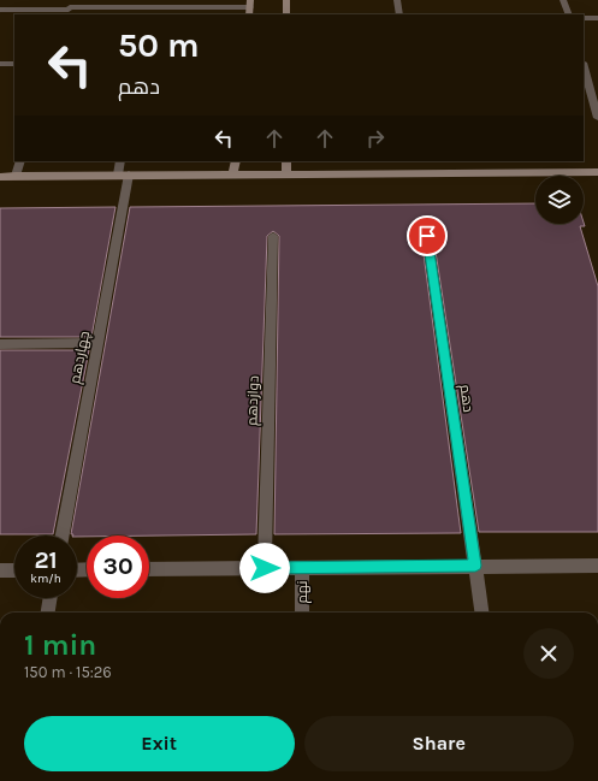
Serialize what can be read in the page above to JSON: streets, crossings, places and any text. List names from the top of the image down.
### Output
{
  "streets": {
    "street": [
      "چهاردهم",
      "دهم",
      "دوازدهم",
      "نهم"
    ]
  },
  "page": {
    "turn": ["50 m", "دهم"],
    "speed": "21 km/h",
    "limit": "30",
    "heading": ["1 min", "150 m · 15:26"],
    "buttons": ["Exit", "Share"]
  }
}
